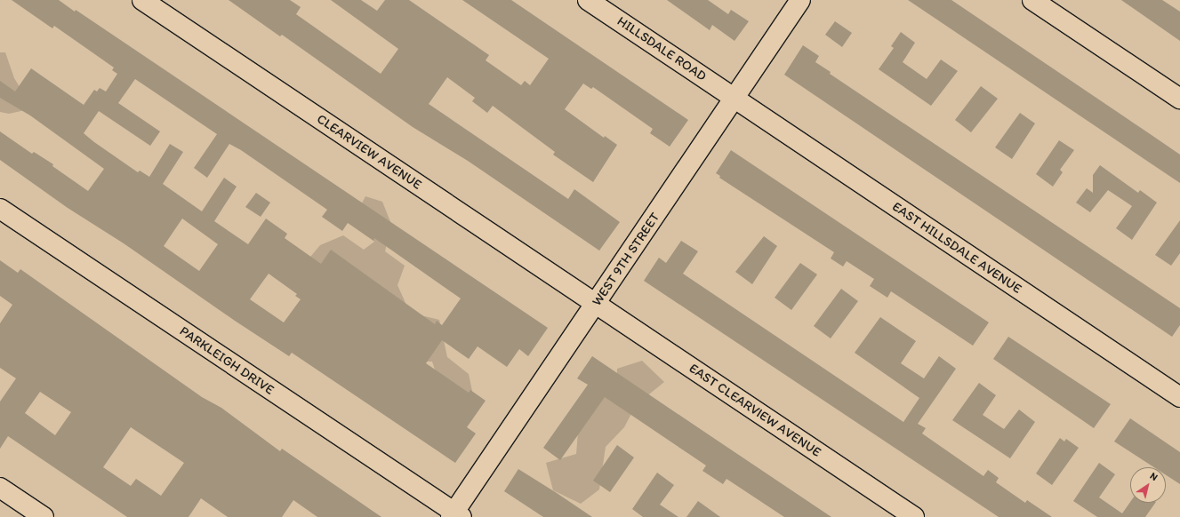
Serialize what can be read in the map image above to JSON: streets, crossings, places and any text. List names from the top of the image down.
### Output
{
  "streets": {
    "street": [
      "HILLSDALE ROAD",
      "CLEARVIEW AVENUE",
      "EAST HILLSDALE AVENUE",
      "WEST 9TH STREET",
      "PARKLEIGH DRIVE",
      "EAST CLEARVIEW AVENUE"
    ]
  },
  "crossings": [
    ["HILLSDALE ROAD", "EAST HILLSDALE AVENUE"],
    ["HILLSDALE ROAD", "WEST 9TH STREET"],
    ["CLEARVIEW AVENUE", "WEST 9TH STREET"],
    ["CLEARVIEW AVENUE", "EAST CLEARVIEW AVENUE"],
    ["EAST HILLSDALE AVENUE", "WEST 9TH STREET"],
    ["WEST 9TH STREET", "PARKLEIGH DRIVE"],
    ["WEST 9TH STREET", "EAST CLEARVIEW AVENUE"]
  ],
  "north": "top right"
}
